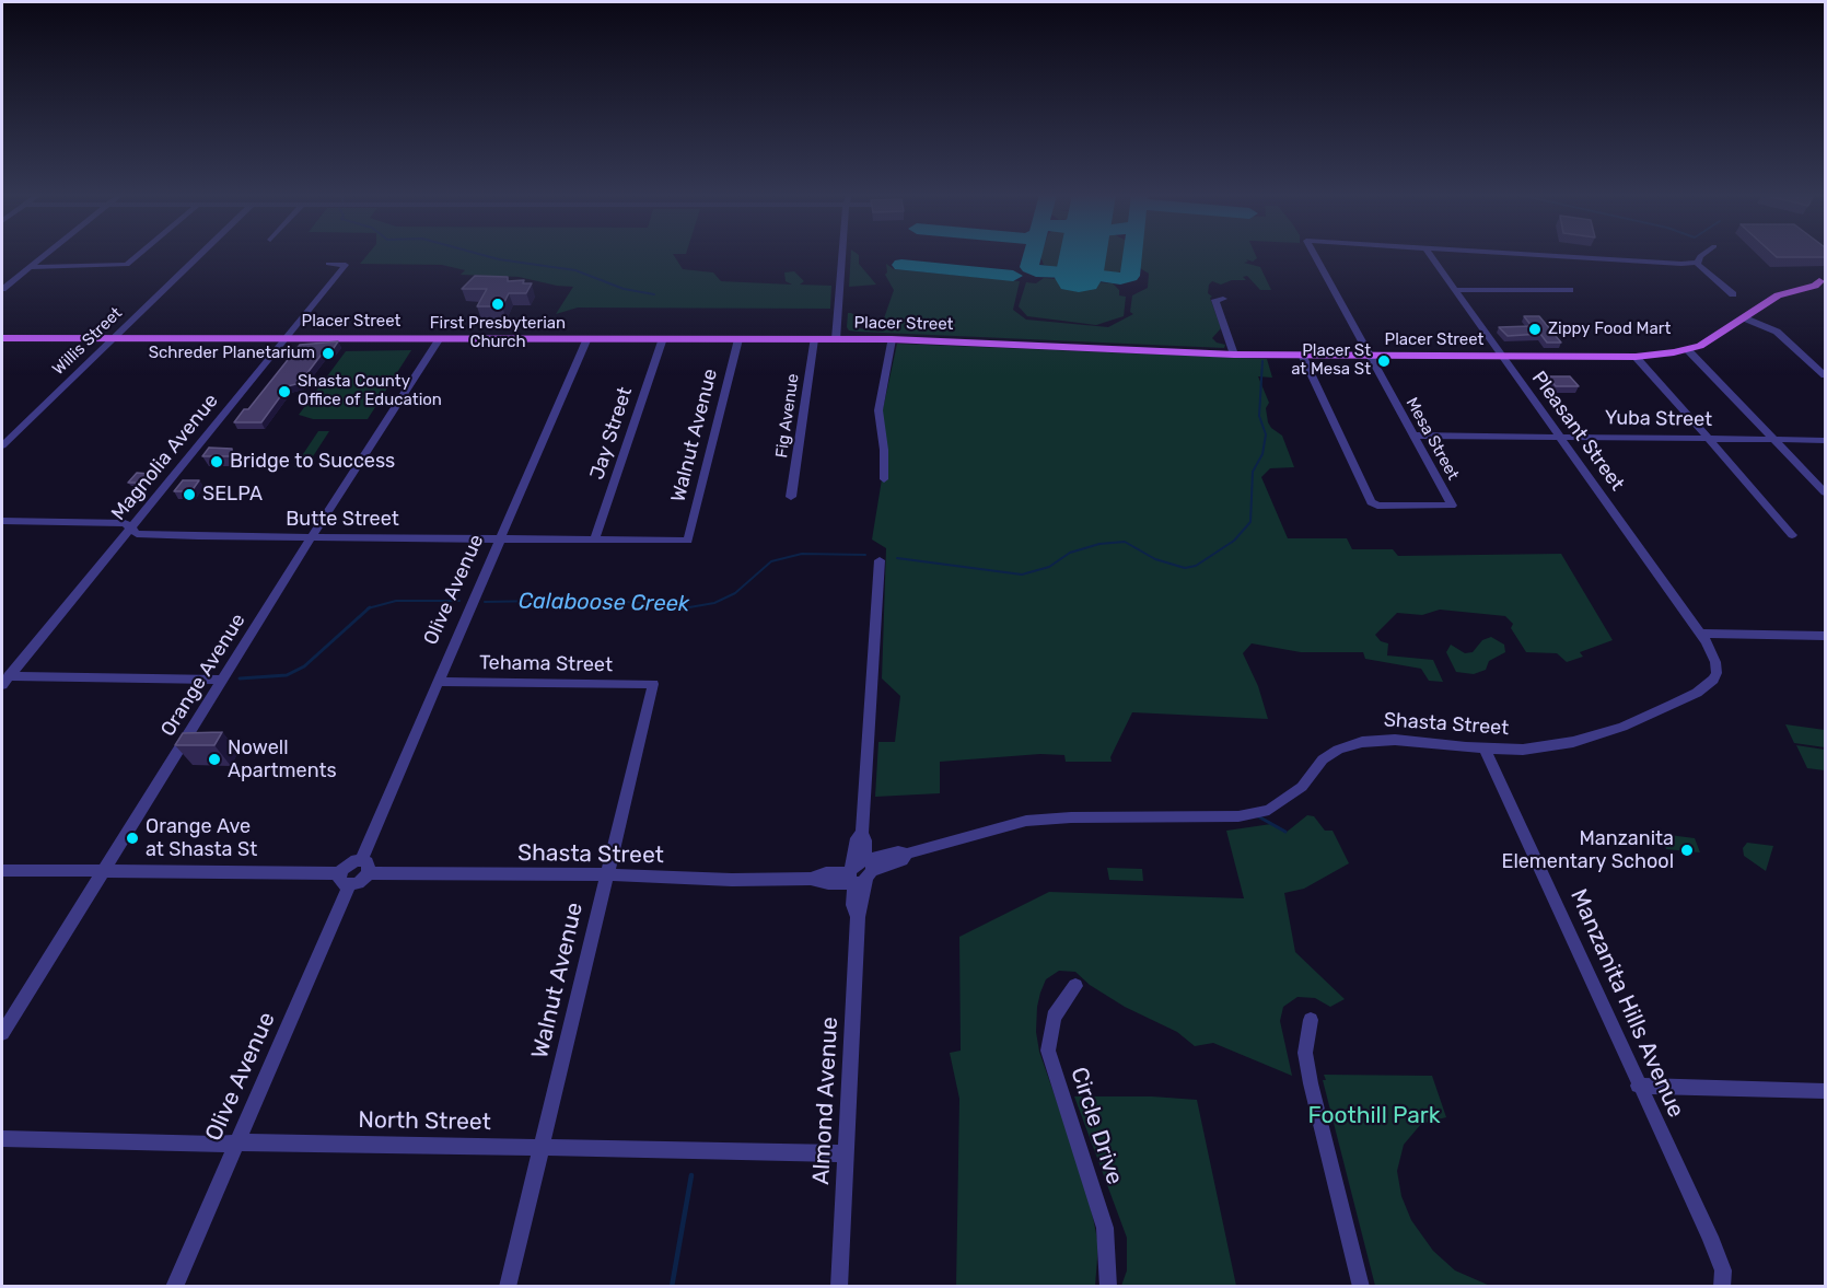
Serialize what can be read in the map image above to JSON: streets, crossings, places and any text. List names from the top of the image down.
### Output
{
  "streets": {
    "main road": ["Placer Street"],
    "street": [
      "Willis Street",
      "Fig Avenue",
      "Yuba Street",
      "Pleasant Street",
      "Jay Street",
      "Walnut Avenue",
      "Mesa Street",
      "Magnolia Avenue",
      "Butte Street",
      "Olive Avenue",
      "Tehama Street",
      "Orange Avenue",
      "Shasta Street",
      "Manzanita Hills Avenue",
      "Almond Avenue",
      "North Street",
      "Circle Drive"
    ]
  },
  "crossings": [
    ["Placer Street", "Willis Street"],
    ["Placer Street", "Fig Avenue"],
    ["Placer Street", "Pleasant Street"],
    ["Placer Street", "Jay Street"],
    ["Placer Street", "Walnut Avenue"],
    ["Placer Street", "Mesa Street"],
    ["Placer Street", "Magnolia Avenue"],
    ["Placer Street", "Olive Avenue"],
    ["Placer Street", "Orange Avenue"],
    ["Yuba Street", "Pleasant Street"],
    ["Yuba Street", "Mesa Street"],
    ["Pleasant Street", "Shasta Street"],
    ["Jay Street", "Butte Street"],
    ["Walnut Avenue", "Butte Street"],
    ["Walnut Avenue", "Tehama Street"],
    ["Walnut Avenue", "Shasta Street"],
    ["Walnut Avenue", "North Street"],
    ["Magnolia Avenue", "Butte Street"],
    ["Butte Street", "Olive Avenue"],
    ["Butte Street", "Orange Avenue"],
    ["Olive Avenue", "Tehama Street"],
    ["Olive Avenue", "Shasta Street"],
    ["Olive Avenue", "North Street"],
    ["Shasta Street", "Manzanita Hills Avenue"],
    ["Shasta Street", "Almond Avenue"],
    ["Almond Avenue", "North Street"]
  ],
  "water": ["Calaboose Creek"],
  "parks": ["Foothill Park"],
  "places": [
    "First Presbyterian Church",
    "Zippy Food Mart",
    "Schreder Planetarium",
    "Placer St at Mesa St",
    "Shasta County Office of Education",
    "Bridge to Success",
    "SELPA",
    "Nowell Apartments",
    "Orange Ave at Shasta St",
    "Manzanita Elementary School"
  ]
}
